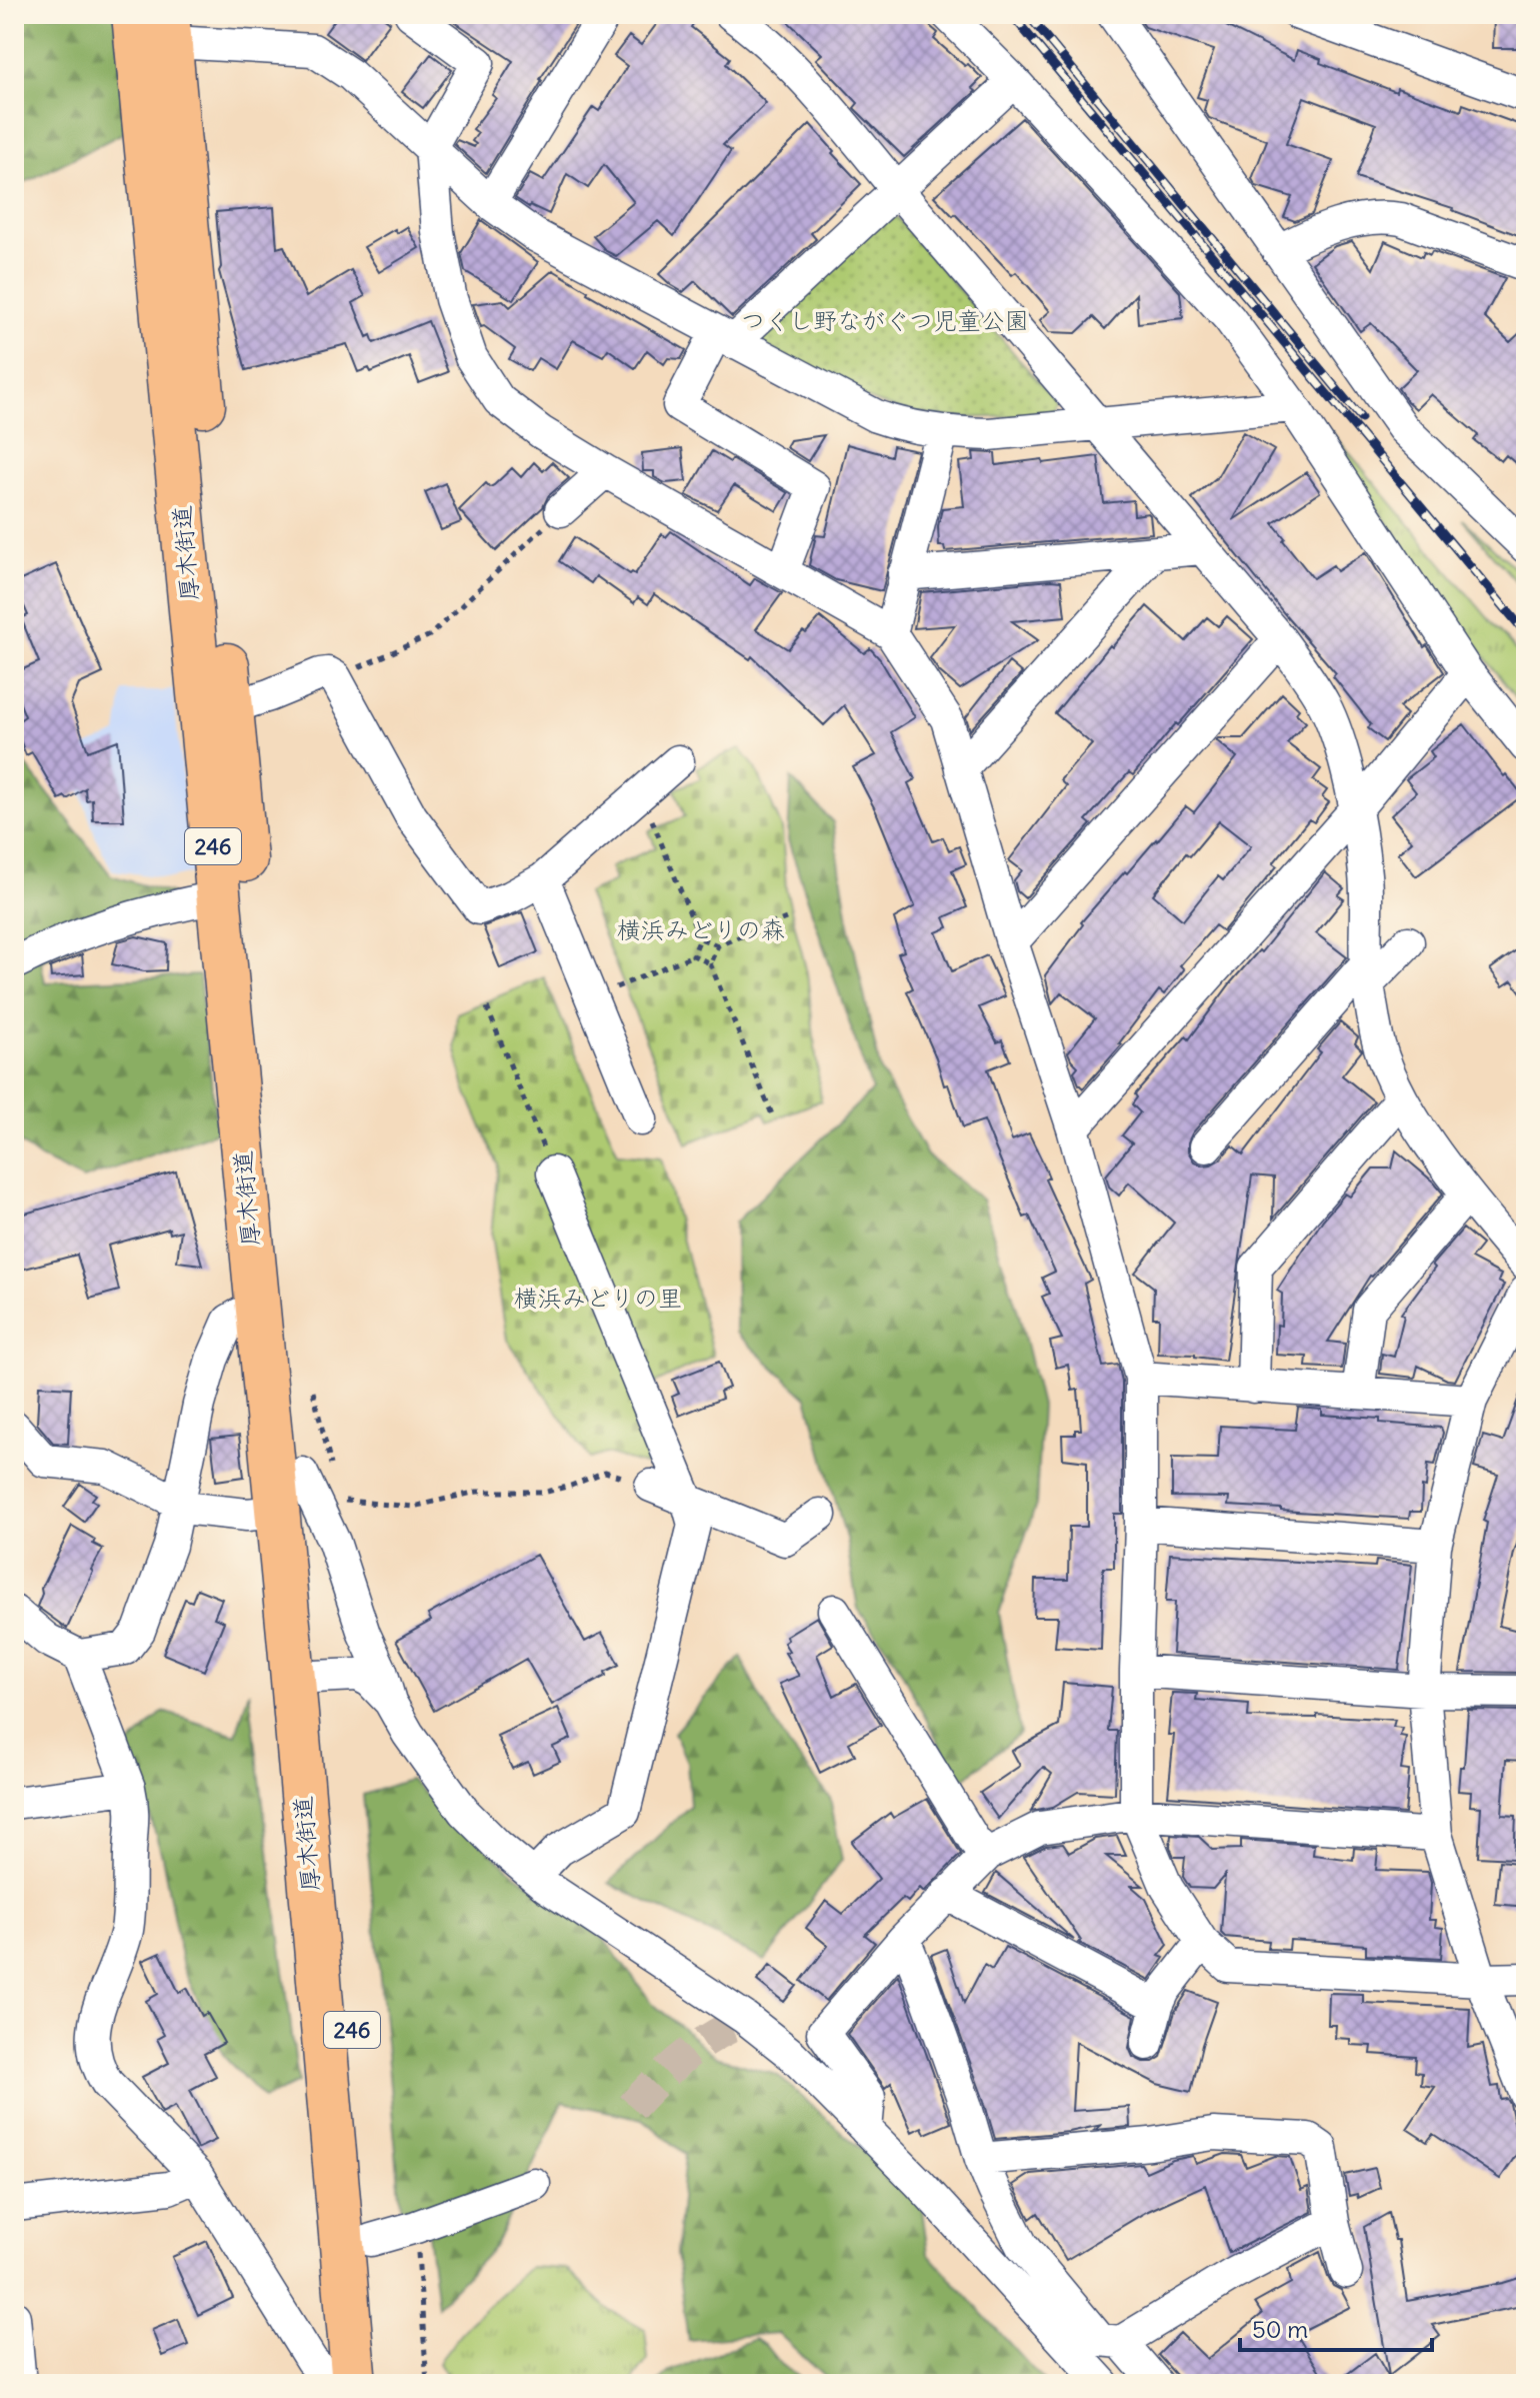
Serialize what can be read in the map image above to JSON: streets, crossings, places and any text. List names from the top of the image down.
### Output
{
  "streets": {
    "highway": ["厚木街道", "246"]
  },
  "parks": ["つくし野ながぐつ児童公園", "横浜みどりの森", "横浜みどりの里"],
  "scale_bar": "50 m"
}
